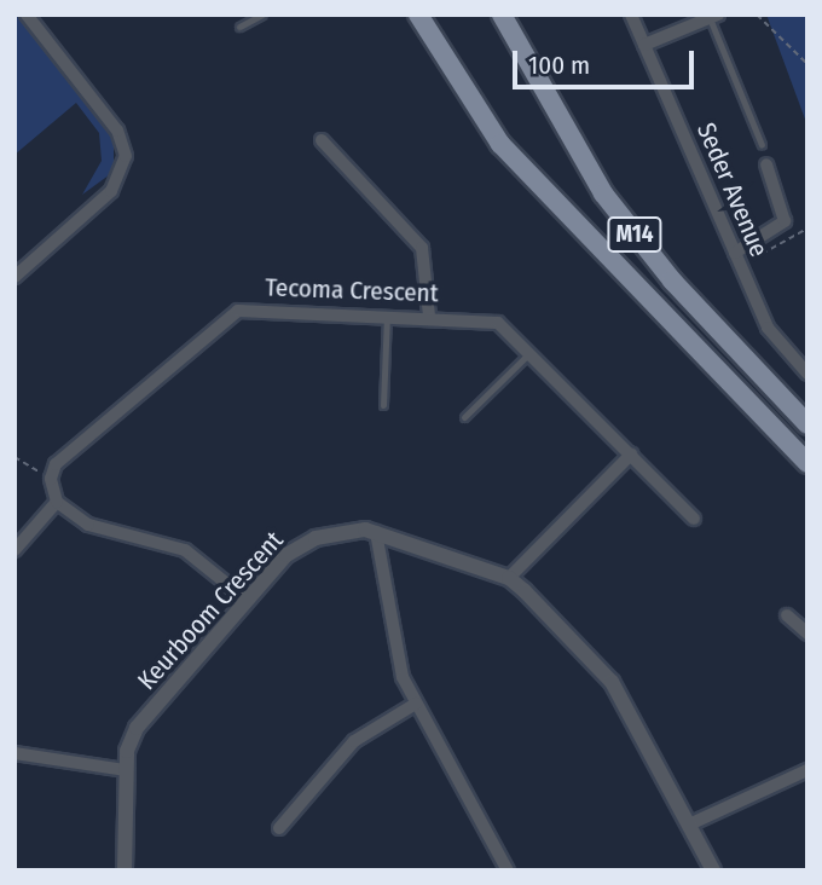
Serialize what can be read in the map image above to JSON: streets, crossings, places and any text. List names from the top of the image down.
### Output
{
  "streets": {
    "main road": ["M14"],
    "street": ["Seder Avenue", "Tecoma Crescent", "Keurboom Crescent"]
  },
  "scale_bar": "100 m"
}
